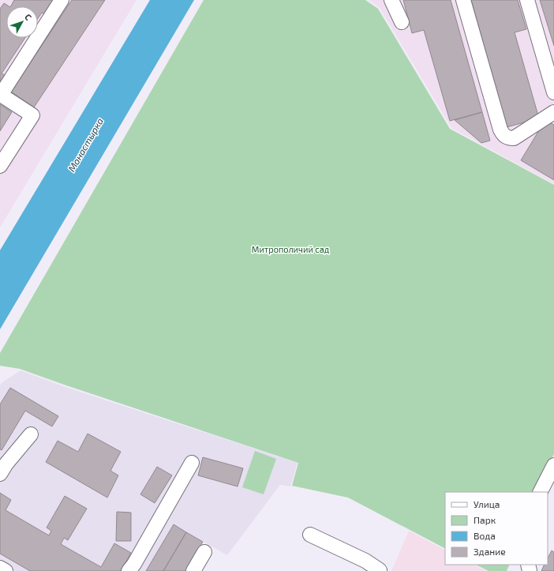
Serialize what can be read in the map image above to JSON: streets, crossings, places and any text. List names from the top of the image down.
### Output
{
  "water": ["Монастырка"],
  "parks": ["Митрополичий сад"],
  "legend": [
    "Улица",
    "Парк",
    "Вода",
    "Здание"
  ],
  "north": "top right"
}
